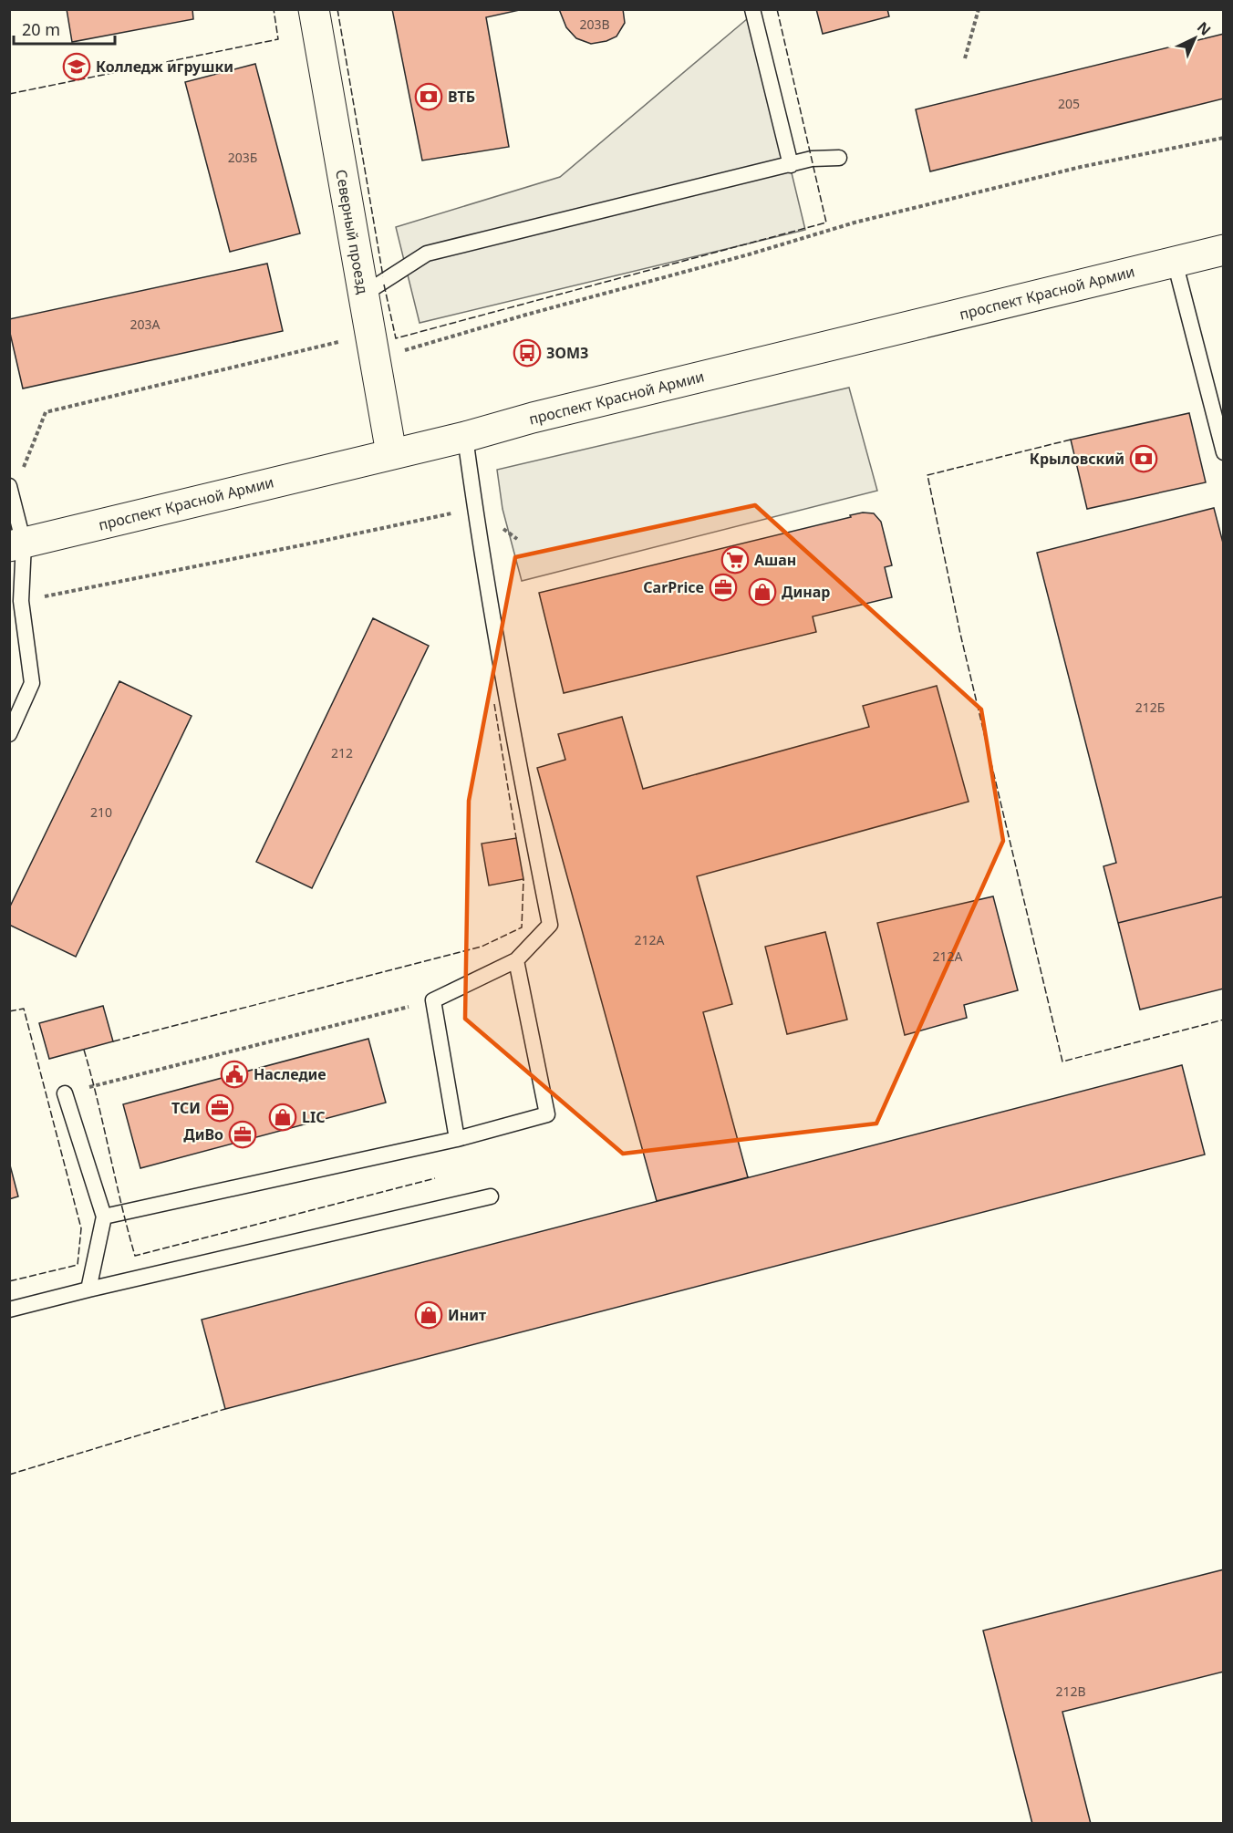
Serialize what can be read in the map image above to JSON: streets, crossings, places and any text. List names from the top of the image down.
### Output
{
  "streets": {
    "main road": ["Северный проезд", "проспект Красной Армии"]
  },
  "crossings": [
    ["Северный проезд", "проспект Красной Армии"]
  ],
  "places": {
    "school or university": ["Колледж игрушки"],
    "bank": ["ВТБ", "Крыловский"],
    "bus stop": ["ЗОМЗ"],
    "supermarket": ["Ашан"],
    "office": ["CarPrice", "ТСИ", "ДиВо"],
    "shop": ["Динар", "LIC", "Инит"],
    "public building": ["Наследие"]
  },
  "house_numbers": [
    "203В",
    "205",
    "203Б",
    "203А",
    "212Б",
    "212",
    "210",
    "212А",
    "212А",
    "212В"
  ],
  "scale_bar": "20 m",
  "north": "top right"
}
